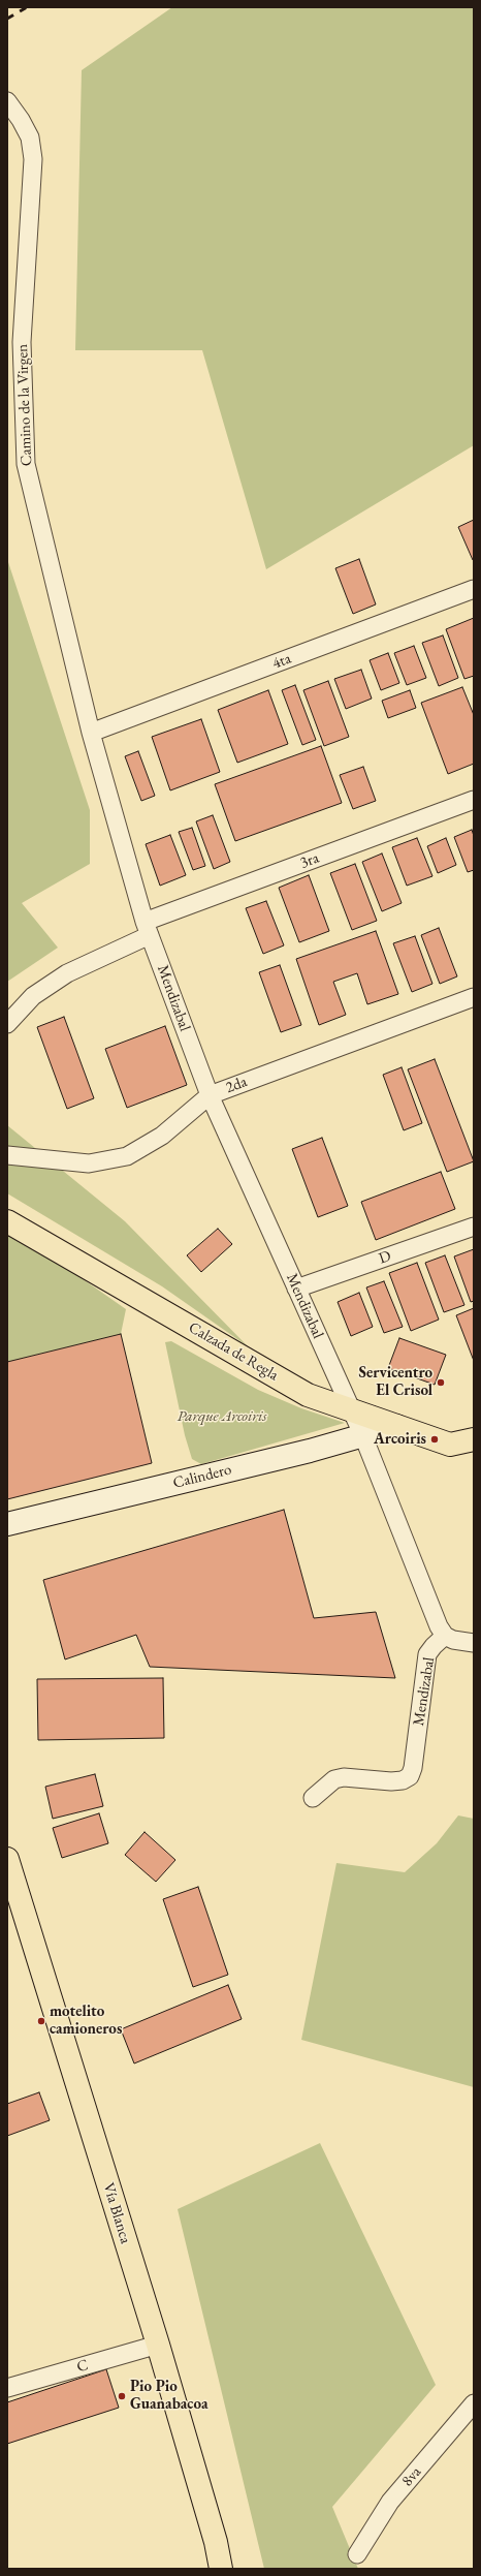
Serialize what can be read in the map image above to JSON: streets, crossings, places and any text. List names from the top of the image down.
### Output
{
  "streets": {
    "main road": ["Calzada de Regla", "Calindero", "Vía Blanca"],
    "street": [
      "Camino de la Virgen",
      "4ta",
      "3ra",
      "Mendizabal",
      "2da",
      "D",
      "C",
      "8va"
    ]
  },
  "crossings": [
    ["Camino de la Virgen", "4ta"],
    ["Camino de la Virgen", "Mendizabal"],
    ["4ta", "Mendizabal"],
    ["3ra", "Mendizabal"],
    ["Mendizabal", "2da"],
    ["Mendizabal", "D"],
    ["Mendizabal", "Calzada de Regla"],
    ["Mendizabal", "Calindero"],
    ["Calzada de Regla", "Calindero"],
    ["Vía Blanca", "C"]
  ],
  "parks": ["Parque Arcoiris"],
  "places": [
    "Servicentro El Crisol",
    "Arcoiris",
    "motelito camioneros",
    "Pio Pio Guanabacoa"
  ]
}
